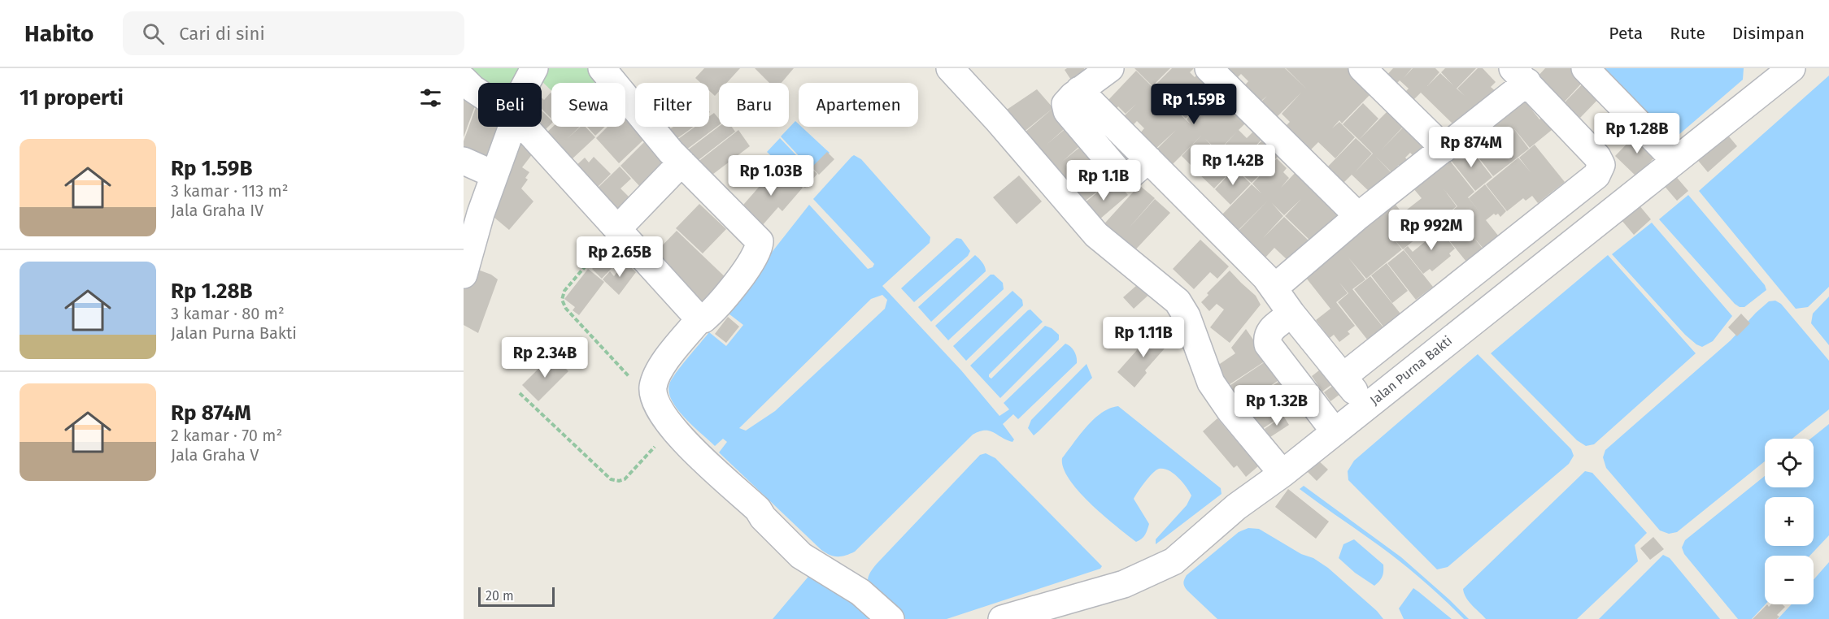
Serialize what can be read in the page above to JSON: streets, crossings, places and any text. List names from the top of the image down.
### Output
{
  "streets": {
    "street": ["Jalan Purna Bakti"]
  },
  "scale_bar": "20 m",
  "page": {
    "header": "Habito",
    "search": "Cari di sini",
    "nav": ["Peta", "Rute", "Disimpan"],
    "heading": "11 properti",
    "chip": [
      "Beli",
      "Sewa",
      "Filter",
      "Baru",
      "Apartemen"
    ],
    "price": [
      "Rp 1.59B",
      "Rp 1.28B",
      "Rp 874M",
      "Rp 1.42B",
      "Rp 1.03B",
      "Rp 1.1B",
      "Rp 992M",
      "Rp 2.65B",
      "Rp 1.11B",
      "Rp 2.34B",
      "Rp 1.32B"
    ],
    "list": [
      {
        "name": "Rp 1.59B",
        "note": "3 kamar · 113 m² · Jala Graha IV"
      },
      {
        "name": "Rp 1.28B",
        "note": "3 kamar · 80 m² · Jalan Purna Bakti"
      },
      {
        "name": "Rp 874M",
        "note": "2 kamar · 70 m² · Jala Graha V"
      }
    ],
    "map_buttons": ["+", "−"],
    "scale": "20 m"
  }
}
